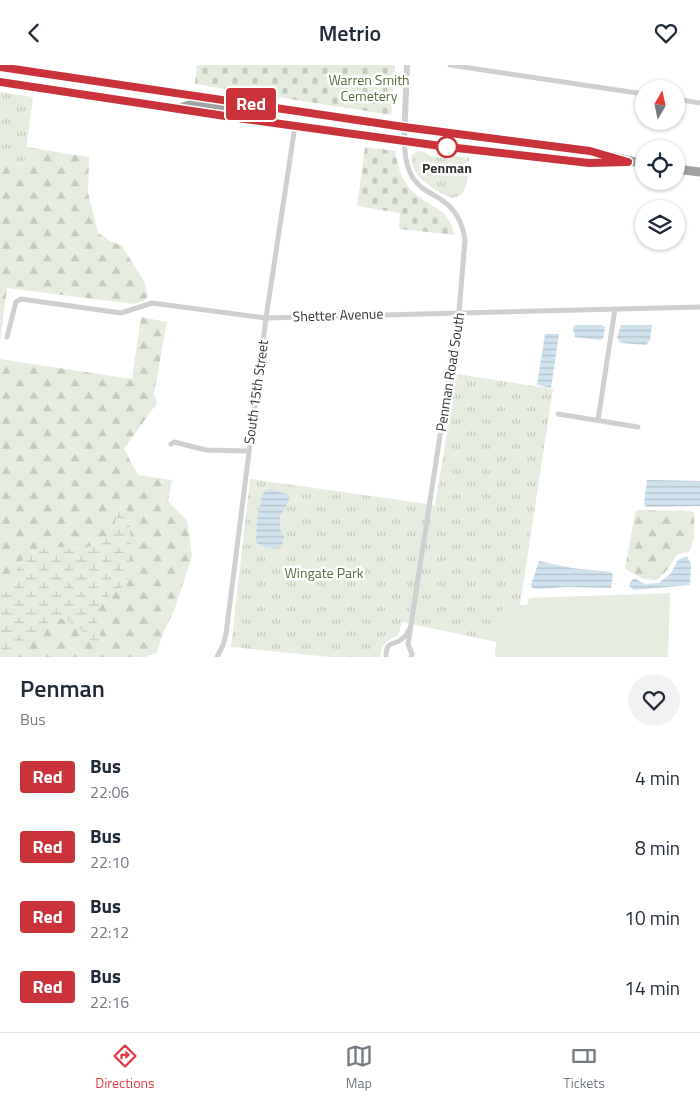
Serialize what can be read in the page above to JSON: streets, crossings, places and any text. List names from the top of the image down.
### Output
{
  "streets": {
    "street": ["Shetter Avenue", "Penman Road South", "South 15th Street"]
  },
  "crossings": [
    ["Shetter Avenue", "Penman Road South"],
    ["Shetter Avenue", "South 15th Street"]
  ],
  "parks": ["Warren Smith Cemetery", "Wingate Park"],
  "places": ["Penman"],
  "lines": ["bus line Red"],
  "north": "top",
  "page": {
    "header": "Metrio",
    "on_map": "Red",
    "heading": ["Penman", "Bus"],
    "list": [
      {
        "mark": "Red",
        "name": "Bus",
        "note": "22:06",
        "value": "4 min"
      },
      {
        "mark": "Red",
        "name": "Bus",
        "note": "22:10",
        "value": "8 min"
      },
      {
        "mark": "Red",
        "name": "Bus",
        "note": "22:12",
        "value": "10 min"
      },
      {
        "mark": "Red",
        "name": "Bus",
        "note": "22:16",
        "value": "14 min"
      }
    ],
    "tabs": ["Directions", "Map", "Tickets"]
  }
}
